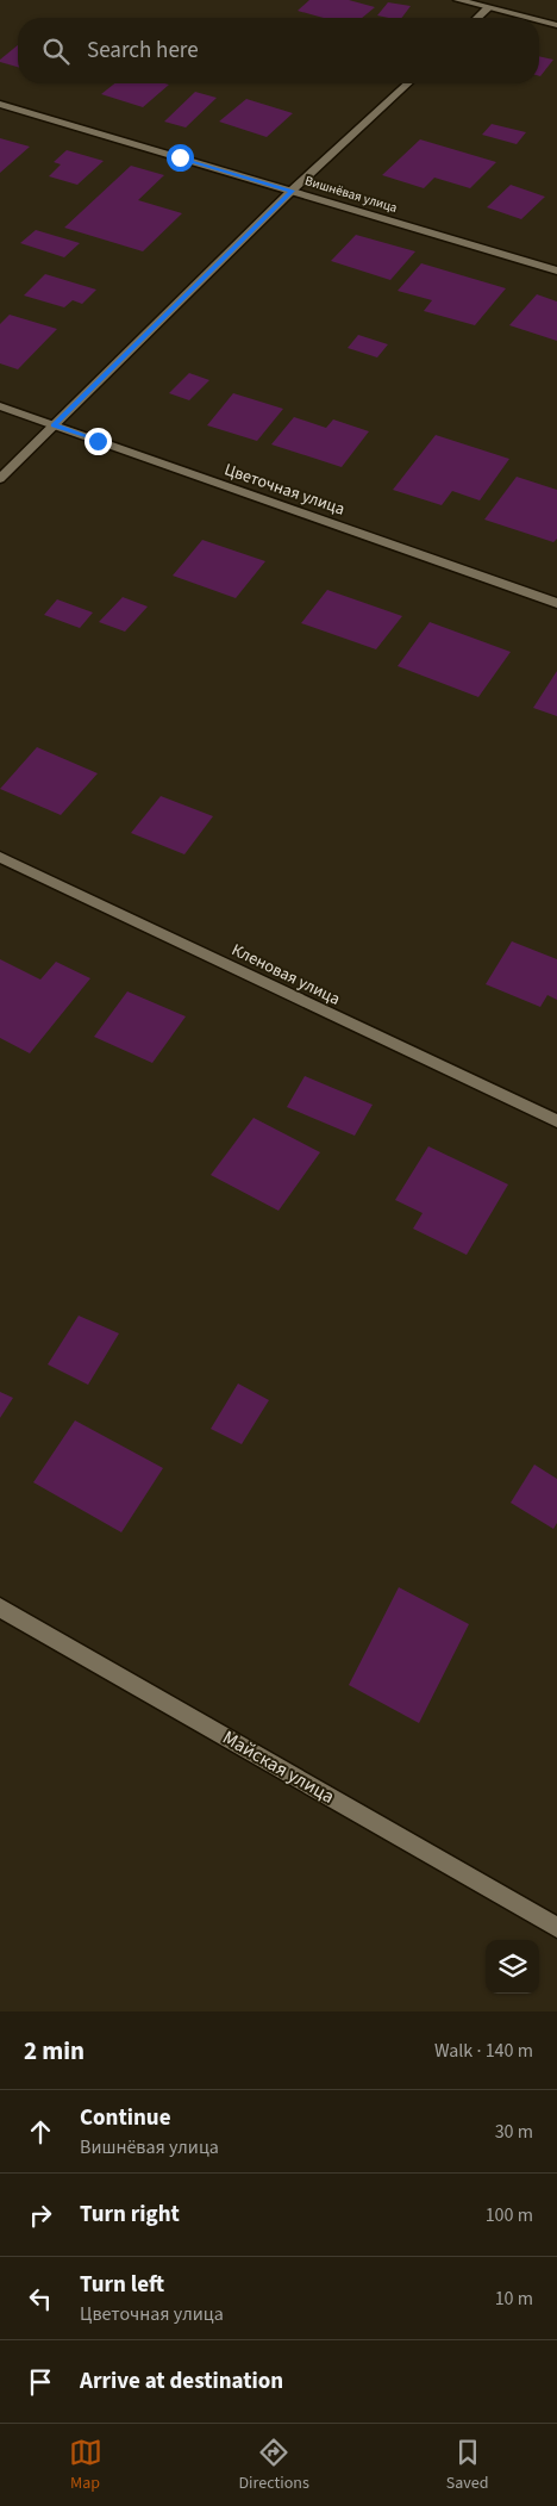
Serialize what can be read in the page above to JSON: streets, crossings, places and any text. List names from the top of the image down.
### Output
{
  "streets": {
    "street": [
      "Вишнёвая улица",
      "Цветочная улица",
      "Кленовая улица",
      "Майская улица"
    ]
  },
  "page": {
    "search": "Search here",
    "heading": ["2 min", "Walk · 140 m"],
    "list": [
      ["Continue", "Вишнёвая улица", "30 m"],
      ["Turn right", "100 m"],
      ["Turn left", "Цветочная улица", "10 m"],
      "Arrive at destination"
    ],
    "nav": ["Map", "Directions", "Saved"]
  }
}
